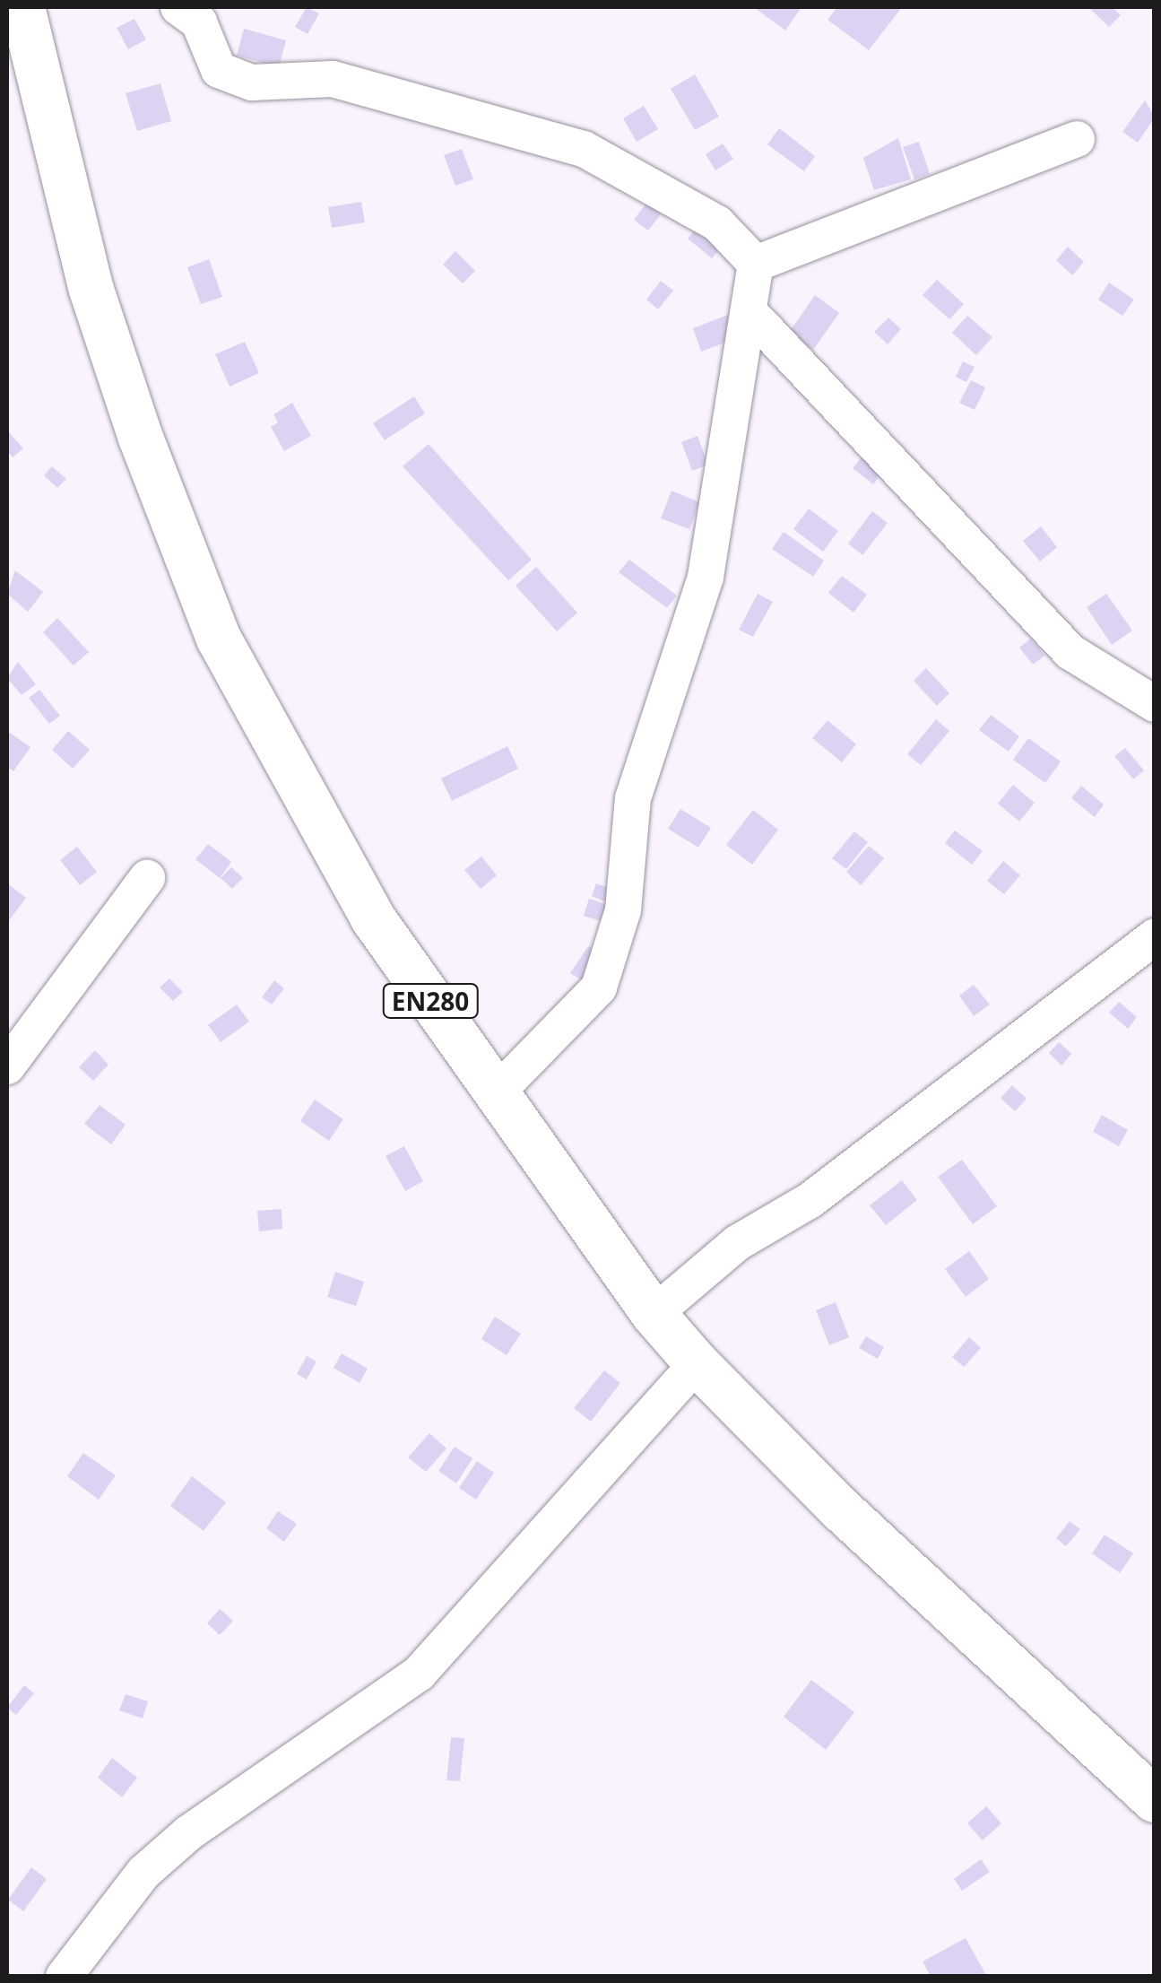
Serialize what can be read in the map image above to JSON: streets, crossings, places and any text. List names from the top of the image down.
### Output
{
  "streets": {
    "main road": ["EN280"]
  }
}
